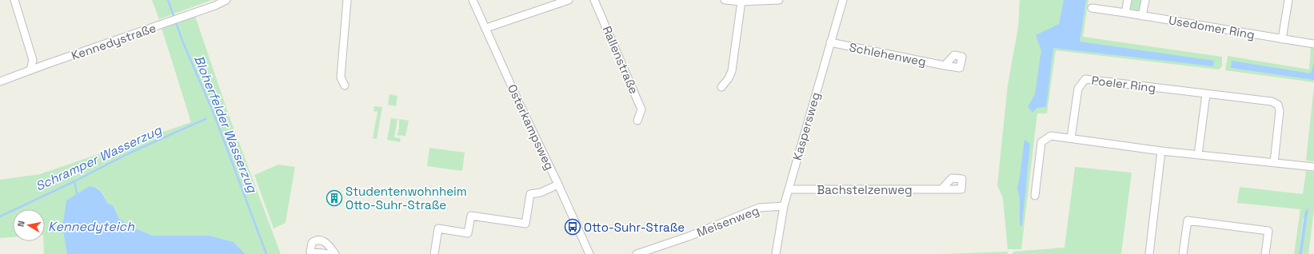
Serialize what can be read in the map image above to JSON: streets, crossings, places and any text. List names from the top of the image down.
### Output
{
  "streets": {
    "street": [
      "Usedomer Ring",
      "Kennedystraße",
      "Schlehenweg",
      "Rallenstraße",
      "Poeler Ring",
      "Kaspersweg",
      "Osterkampsweg",
      "Bachstelzenweg",
      "Meisenweg"
    ]
  },
  "crossings": [
    ["Schlehenweg", "Kaspersweg"],
    ["Kaspersweg", "Bachstelzenweg"],
    ["Kaspersweg", "Meisenweg"]
  ],
  "water": ["Bloherfelder Wasserzug", "Schramper Wasserzug", "Kennedyteich"],
  "places": {
    "building": ["Studentenwohnheim Otto-Suhr-Straße"],
    "bus stop": ["Otto-Suhr-Straße"]
  },
  "north": "left"
}
